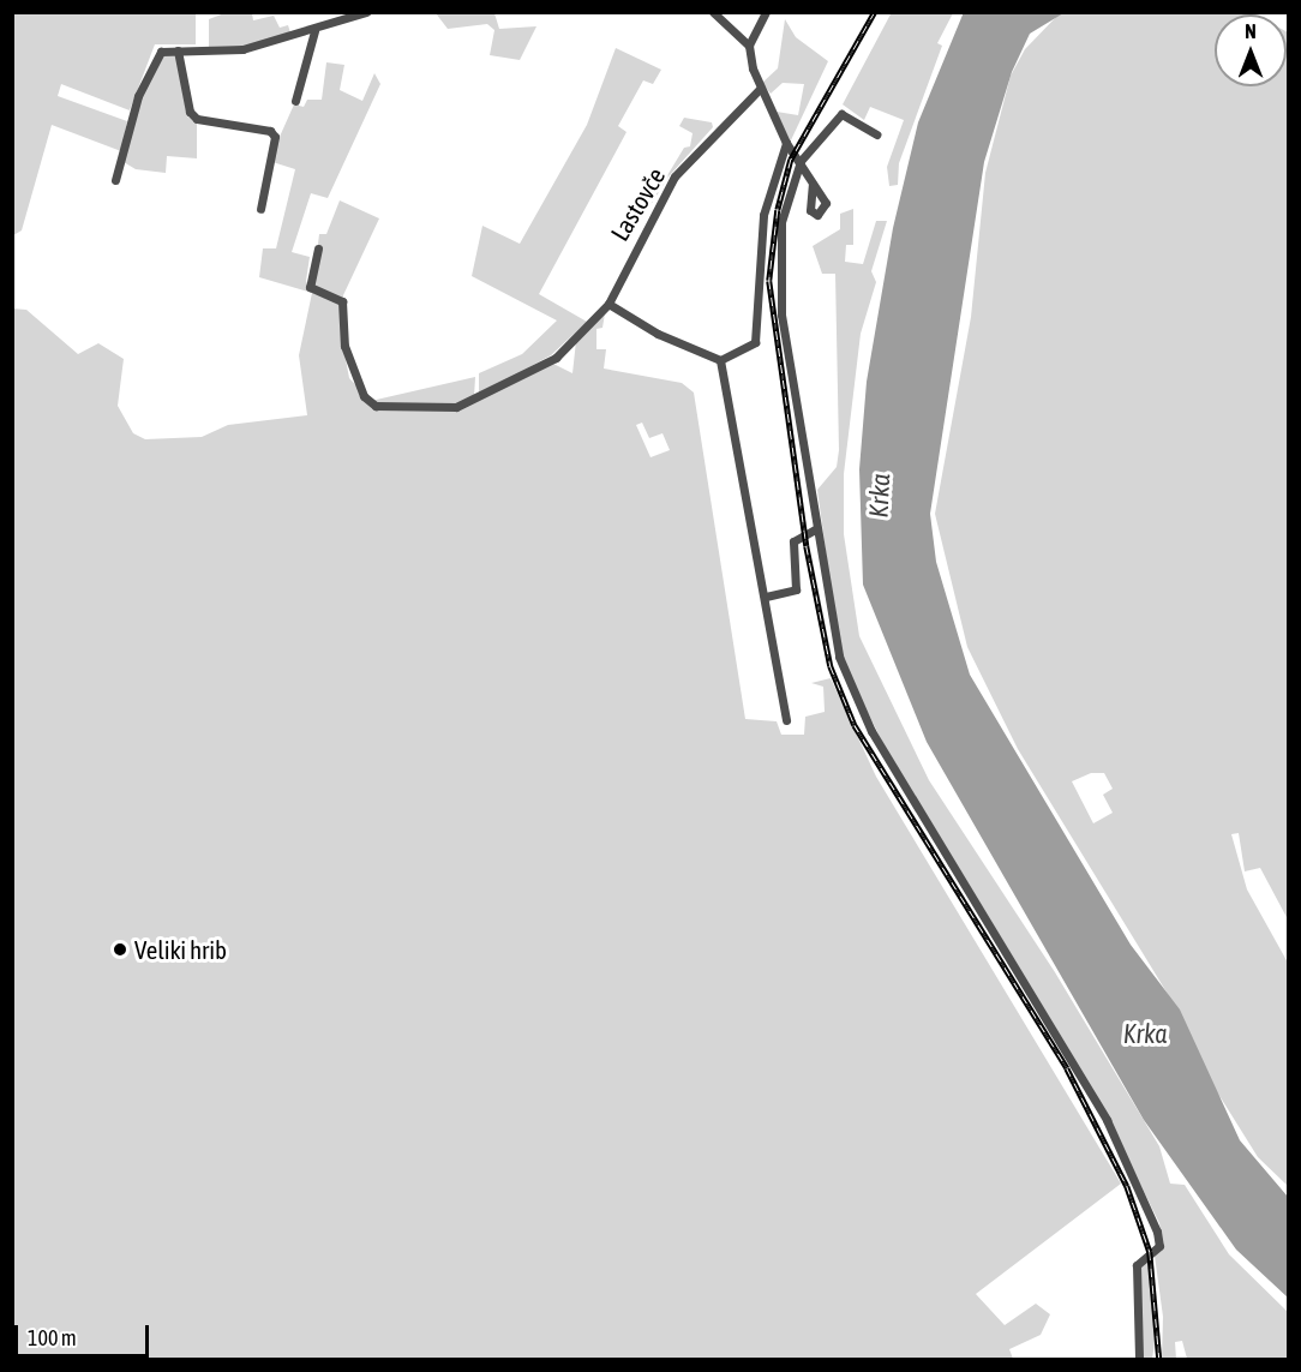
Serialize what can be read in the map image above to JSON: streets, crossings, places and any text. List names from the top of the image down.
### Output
{
  "streets": {
    "street": ["Lastovče"]
  },
  "water": ["Krka"],
  "places": ["Veliki hrib"],
  "scale_bar": "100 m",
  "north": "top"
}
